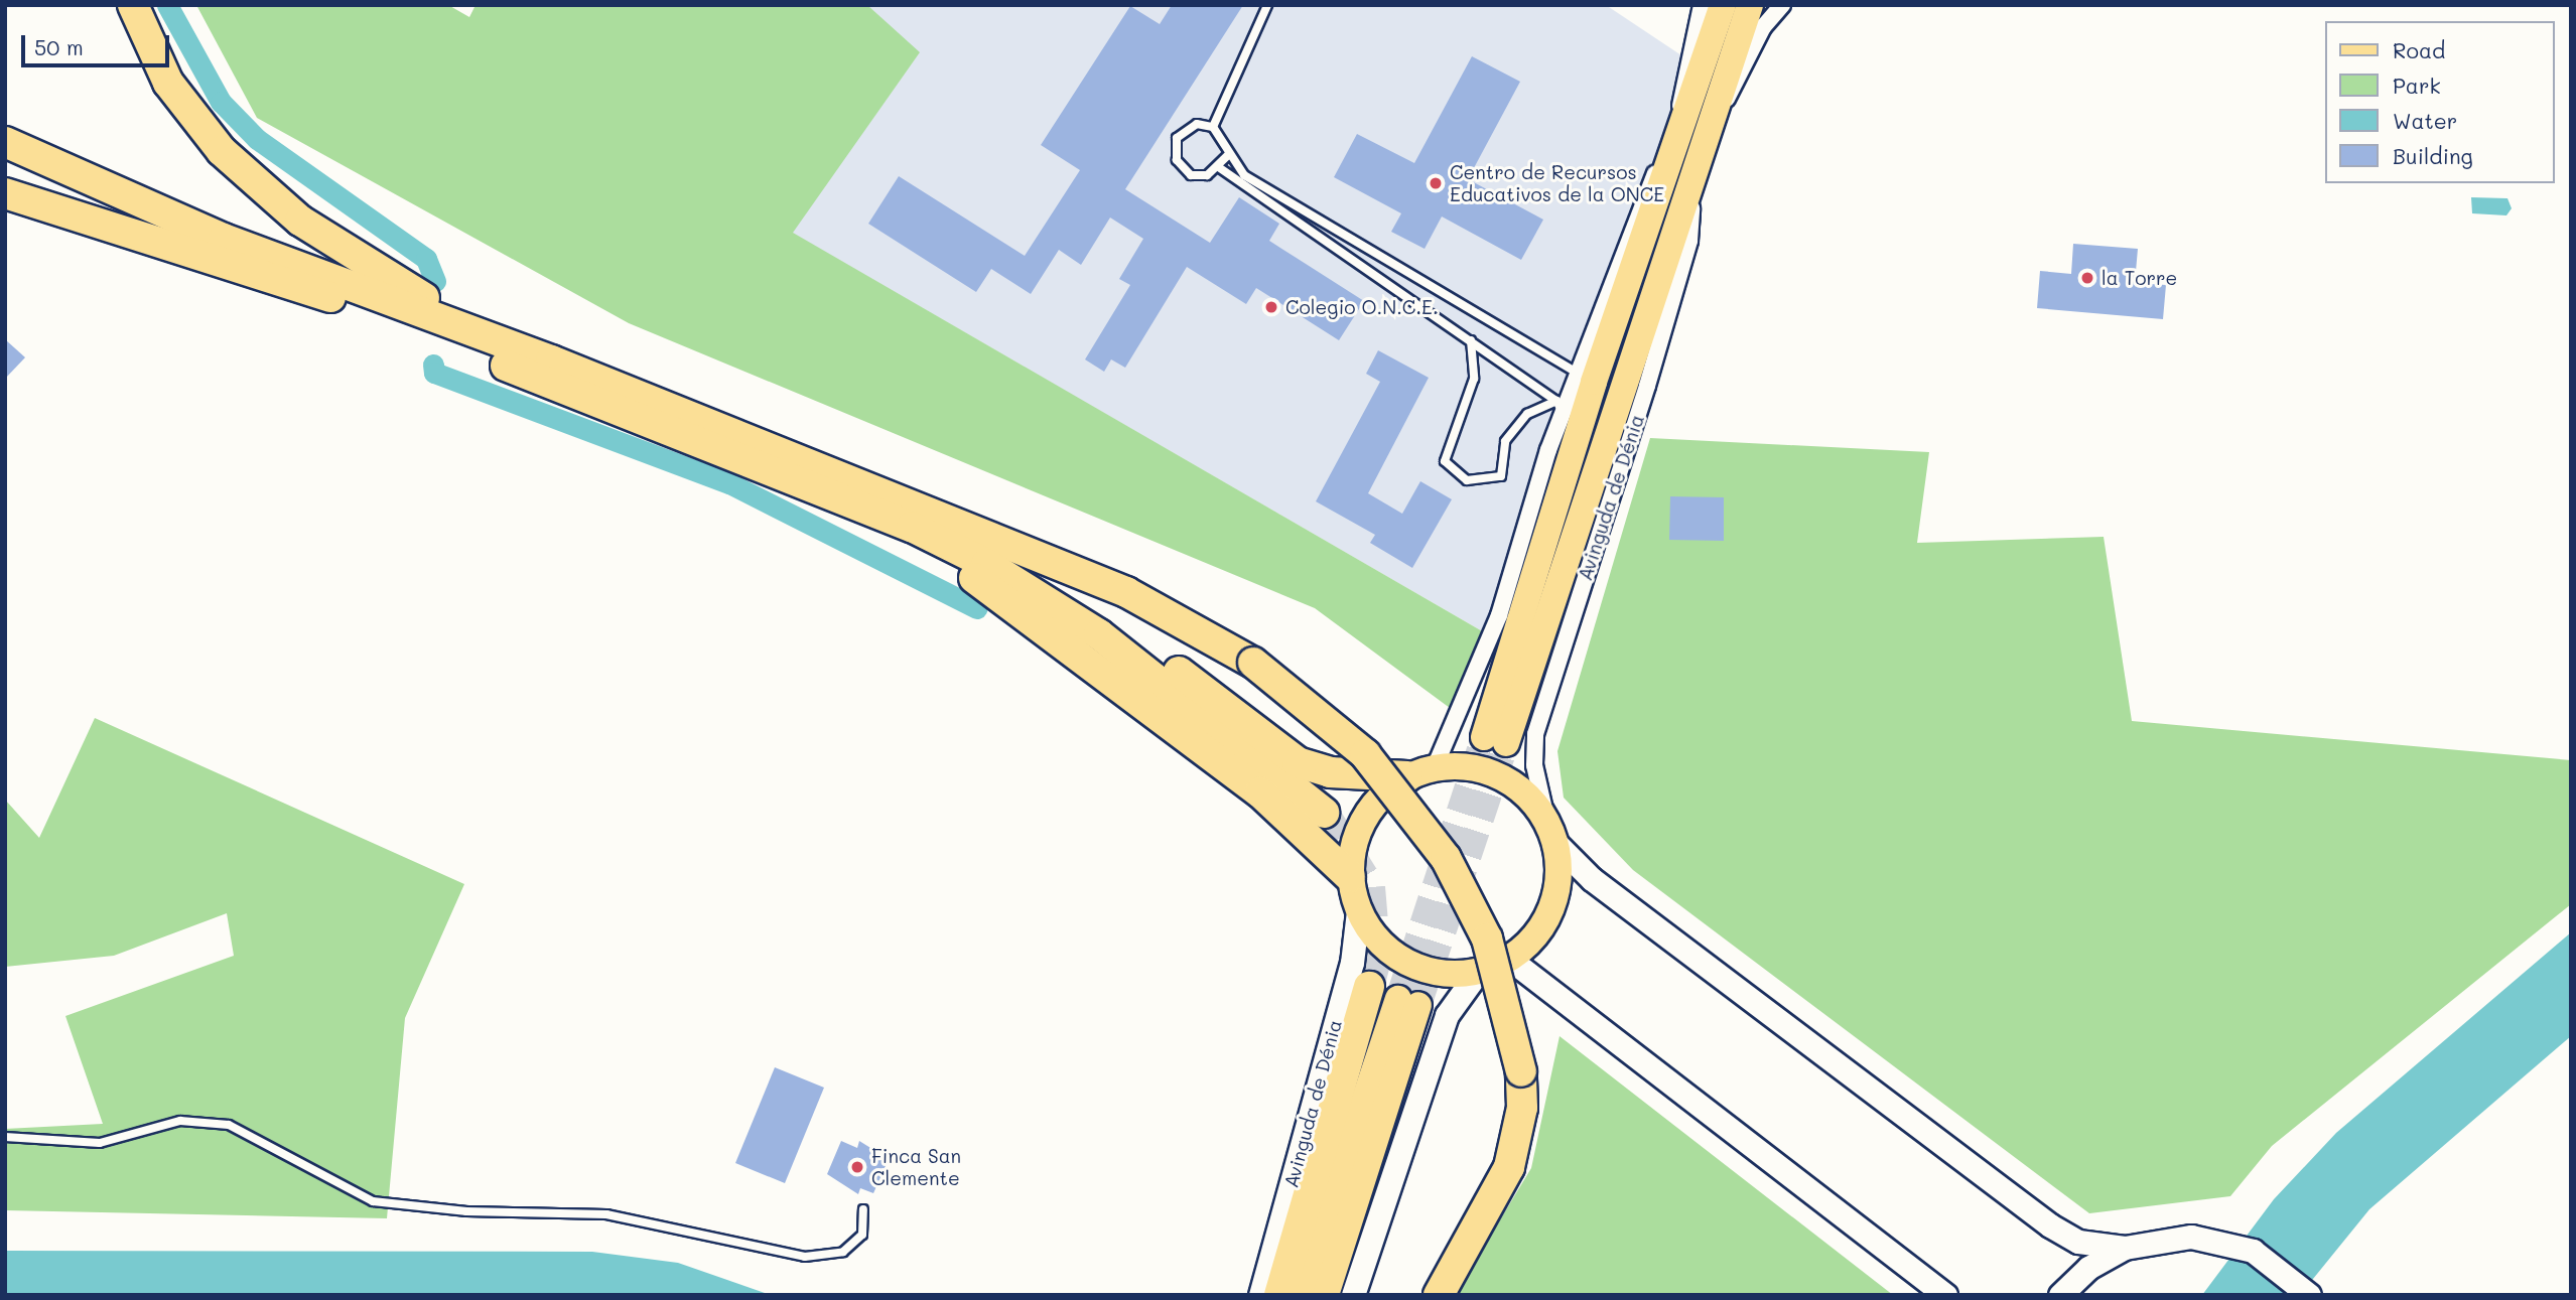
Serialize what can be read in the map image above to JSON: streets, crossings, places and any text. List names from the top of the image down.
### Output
{
  "streets": {
    "main road": ["Avinguda de Dénia"]
  },
  "places": [
    "Centro de Recursos Educativos de la ONCE",
    "la Torre",
    "Colegio O.N.C.E.",
    "Finca San Clemente"
  ],
  "legend": [
    "Road",
    "Park",
    "Water",
    "Building"
  ],
  "scale_bar": "50 m"
}
